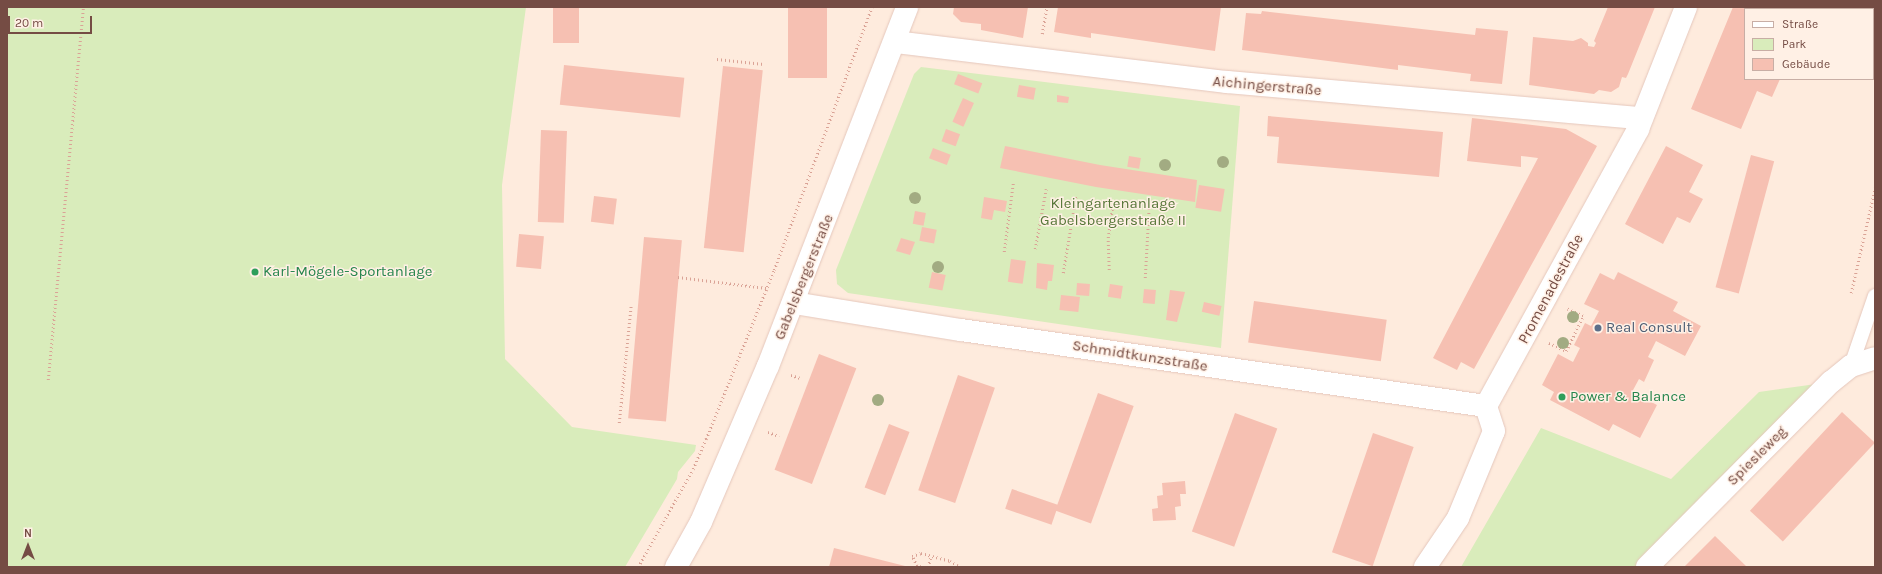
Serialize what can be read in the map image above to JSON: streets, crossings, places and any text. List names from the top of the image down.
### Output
{
  "streets": {
    "street": [
      "Aichingerstraße",
      "Gabelsbergerstraße",
      "Promenadestraße",
      "Schmidtkunzstraße",
      "Spiesleweg"
    ]
  },
  "crossings": [
    ["Aichingerstraße", "Gabelsbergerstraße"],
    ["Aichingerstraße", "Promenadestraße"],
    ["Gabelsbergerstraße", "Schmidtkunzstraße"],
    ["Promenadestraße", "Schmidtkunzstraße"]
  ],
  "parks": ["Kleingartenanlage Gabelsbergerstraße II"],
  "places": ["Karl-Mögele-Sportanlage", "Real Consult", "Power & Balance"],
  "legend": ["Straße", "Park", "Gebäude"],
  "scale_bar": "20 m",
  "north": "top"
}
